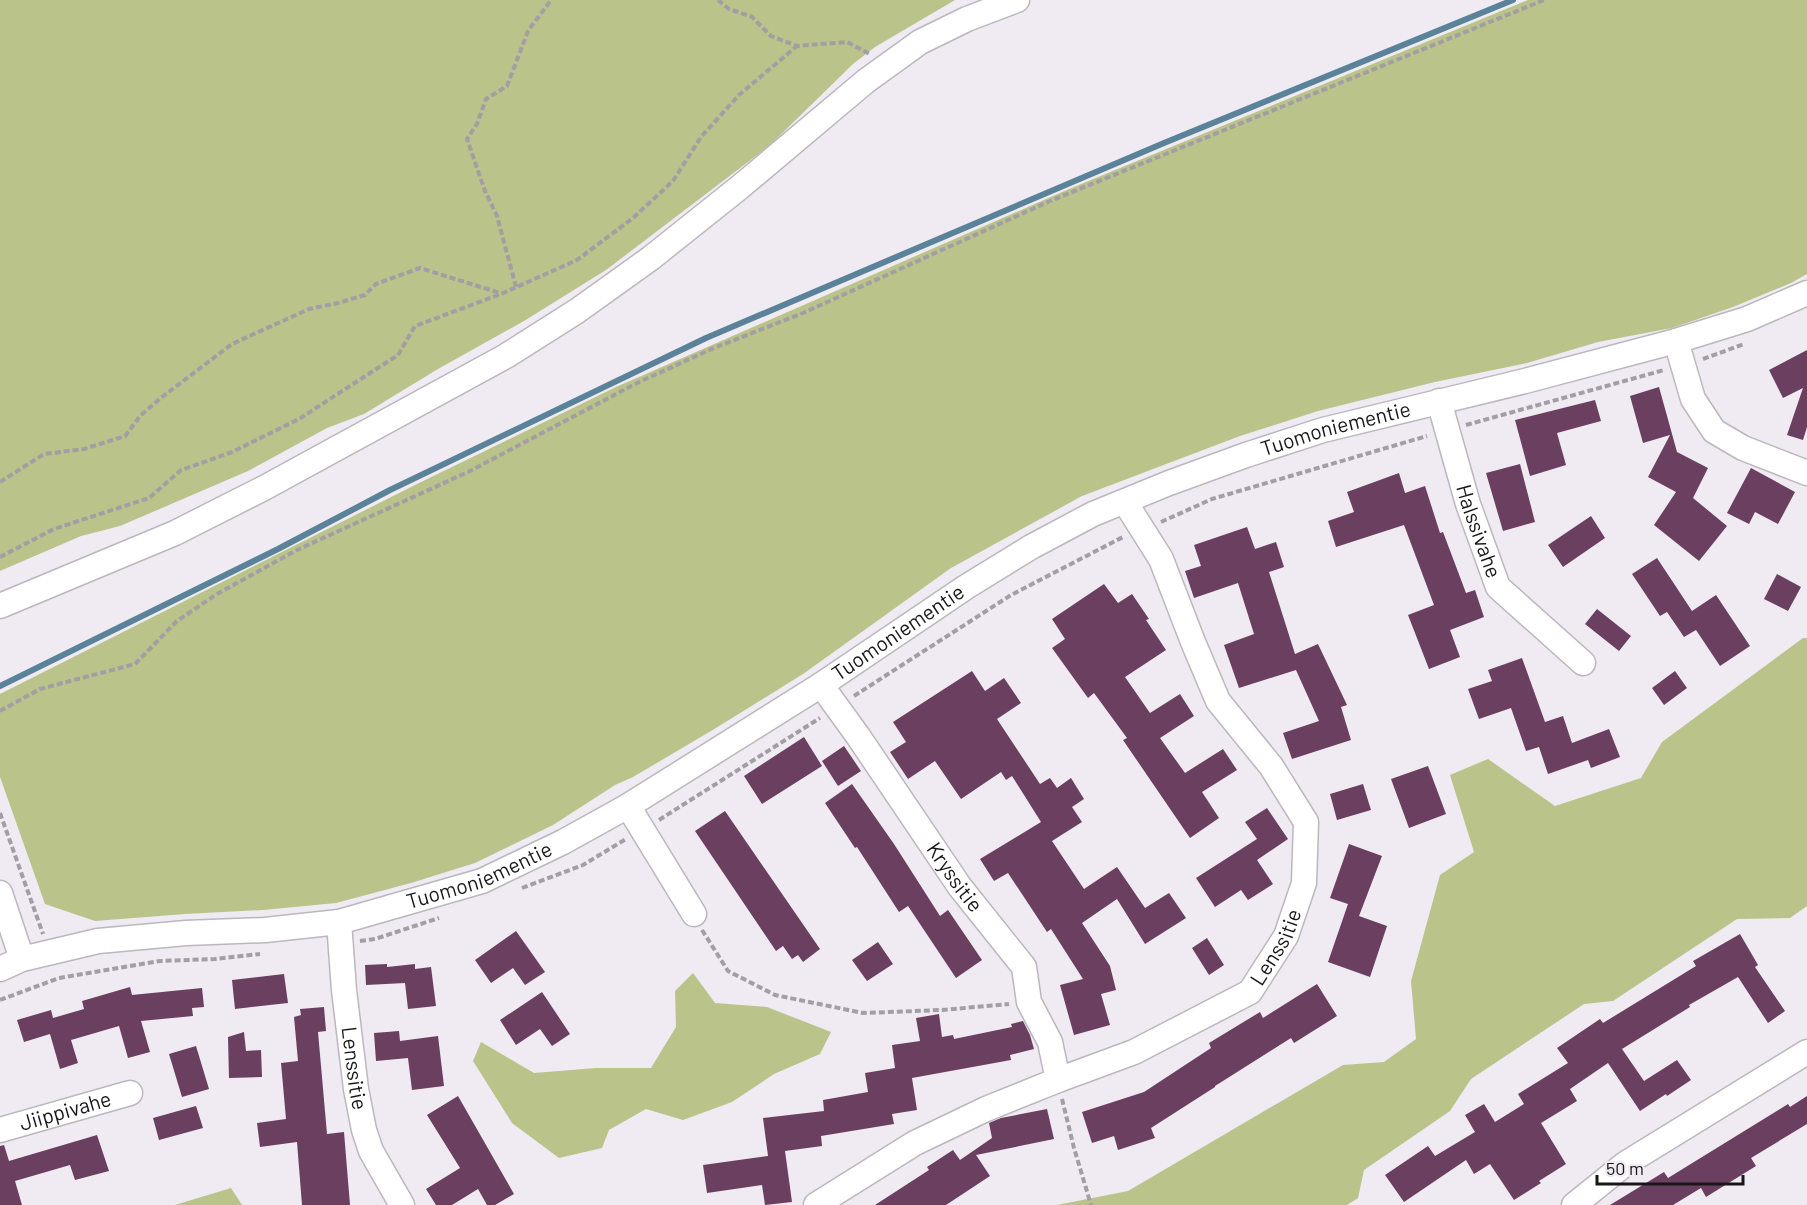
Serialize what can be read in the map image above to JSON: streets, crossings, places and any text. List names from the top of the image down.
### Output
{
  "streets": {
    "street": [
      "Tuomoniementie",
      "Halssivahe",
      "Kryssitie",
      "Lenssitie",
      "Jiippivahe"
    ]
  },
  "crossings": [
    ["Tuomoniementie", "Halssivahe"],
    ["Tuomoniementie", "Kryssitie"],
    ["Tuomoniementie", "Lenssitie"],
    ["Kryssitie", "Lenssitie"]
  ],
  "scale_bar": "50 m"
}
